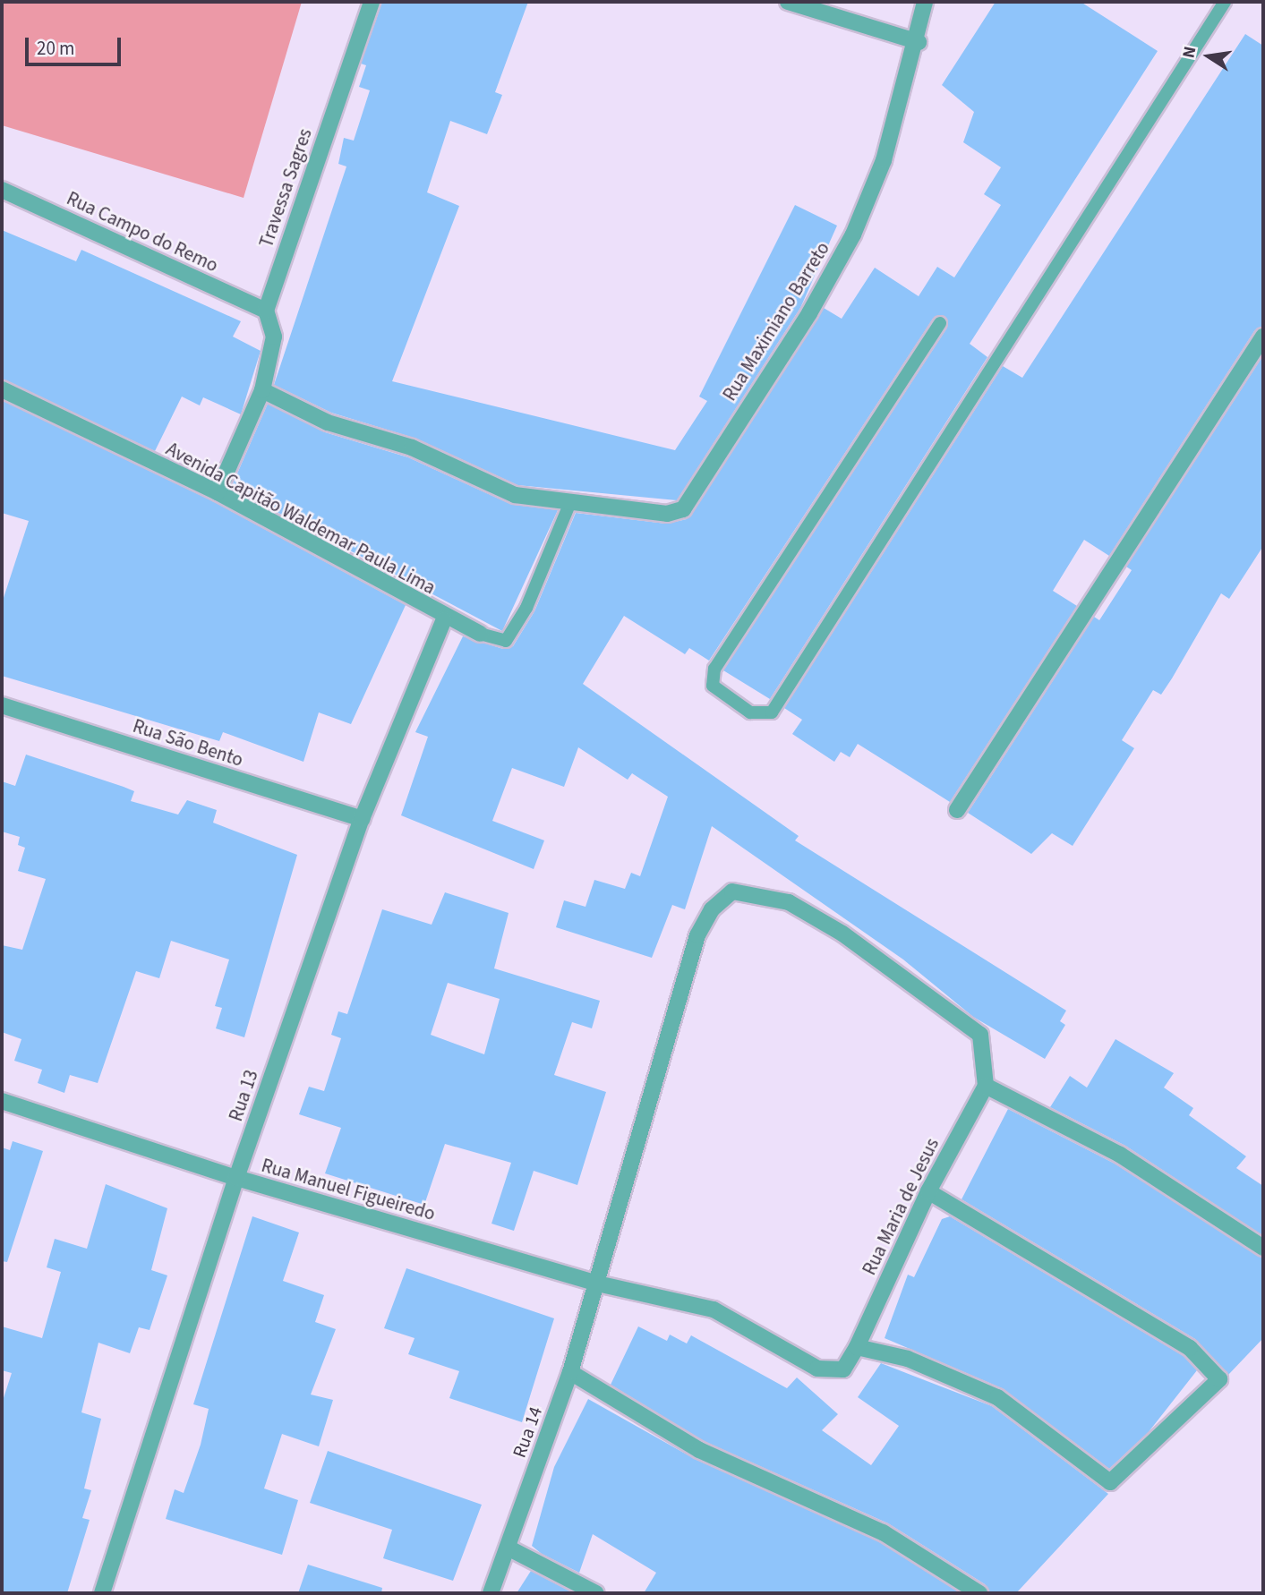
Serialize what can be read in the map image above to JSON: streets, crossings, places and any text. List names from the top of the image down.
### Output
{
  "streets": {
    "street": [
      "Travessa Sagres",
      "Rua Campo do Remo",
      "Rua Maximiano Barreto",
      "Avenida Capitão Waldemar Paula Lima",
      "Rua São Bento",
      "Rua 13",
      "Rua Manuel Figueiredo",
      "Rua Maria de Jesus",
      "Rua 14"
    ]
  },
  "crossings": [
    ["Travessa Sagres", "Rua Campo do Remo"],
    ["Avenida Capitão Waldemar Paula Lima", "Rua 13"],
    ["Rua São Bento", "Rua 13"],
    ["Rua 13", "Rua Manuel Figueiredo"],
    ["Rua Manuel Figueiredo", "Rua Maria de Jesus"],
    ["Rua Manuel Figueiredo", "Rua 14"],
    ["Rua Maria de Jesus", "Rua 14"]
  ],
  "scale_bar": "20 m",
  "north": "left"
}
